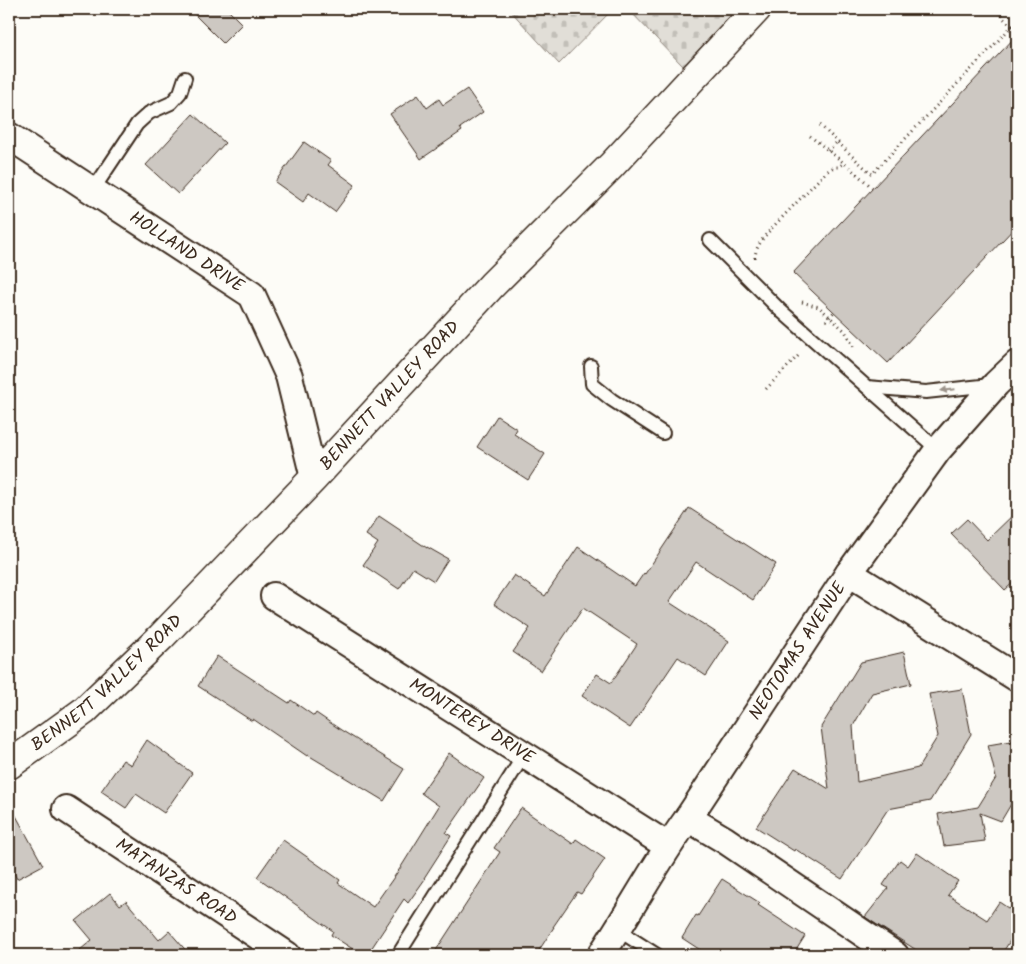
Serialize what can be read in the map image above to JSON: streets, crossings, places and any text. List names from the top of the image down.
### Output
{
  "streets": {
    "street": [
      "HOLLAND DRIVE",
      "BENNETT VALLEY ROAD",
      "NEOTOMAS AVENUE",
      "MONTEREY DRIVE",
      "MATANZAS ROAD"
    ]
  },
  "crossings": [
    ["HOLLAND DRIVE", "BENNETT VALLEY ROAD"],
    ["NEOTOMAS AVENUE", "MONTEREY DRIVE"]
  ]
}
